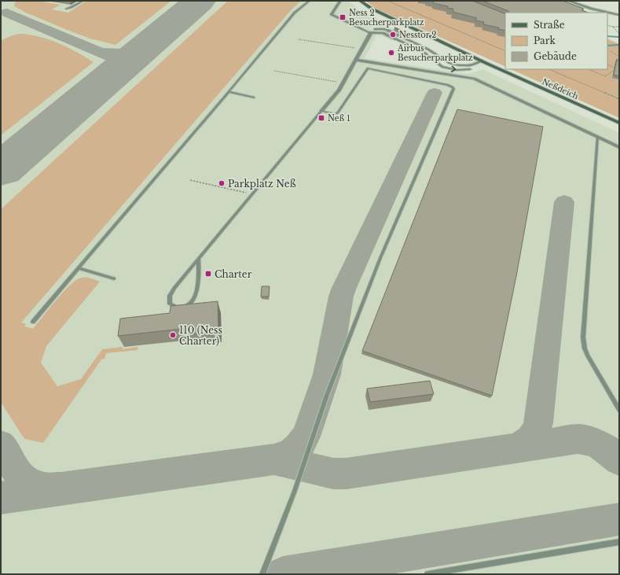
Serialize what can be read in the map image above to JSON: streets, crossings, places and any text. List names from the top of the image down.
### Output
{
  "streets": {
    "street": ["Neßdeich"]
  },
  "places": {
    "transit": ["Ness 2 Besucherparkplatz", "Neß 1", "Charter"],
    "other": [
      "Nesstor 2",
      "Airbus Besucherparkplatz",
      "Parkplatz Neß",
      "110 (Ness Charter)"
    ]
  },
  "legend": ["Straße", "Park", "Gebäude"]
}
